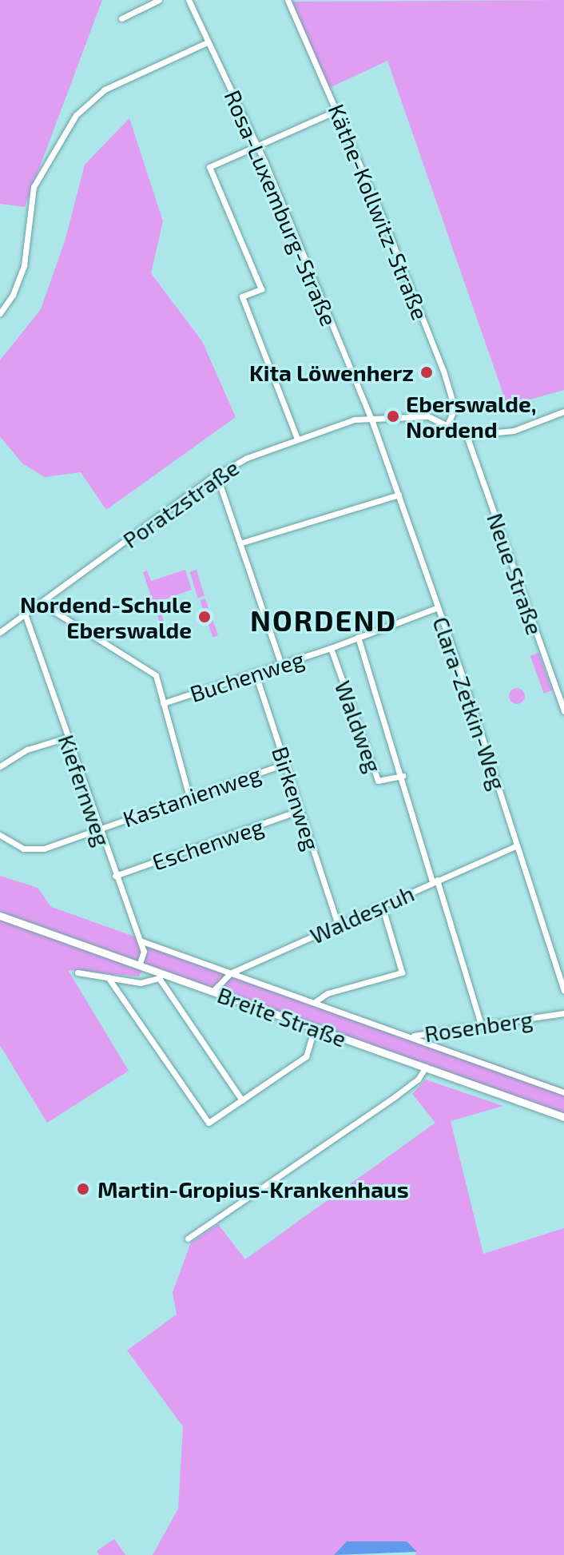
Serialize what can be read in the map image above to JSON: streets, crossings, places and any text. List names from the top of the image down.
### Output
{
  "streets": {
    "main road": ["Breite Straße"],
    "street": [
      "Rosa-Luxemburg-Straße",
      "Käthe-Kollwitz-Straße",
      "Poratzstraße",
      "Neue Straße",
      "Buchenweg",
      "Clara-Zetkin-Weg",
      "Waldweg",
      "Kiefernweg",
      "Kastanienweg",
      "Birkenweg",
      "Eschenweg",
      "Waldesruh",
      "Rosenberg"
    ]
  },
  "crossings": [
    ["Rosa-Luxemburg-Straße", "Poratzstraße"],
    ["Rosa-Luxemburg-Straße", "Clara-Zetkin-Weg"],
    ["Käthe-Kollwitz-Straße", "Poratzstraße"],
    ["Poratzstraße", "Neue Straße"],
    ["Poratzstraße", "Clara-Zetkin-Weg"],
    ["Poratzstraße", "Kiefernweg"],
    ["Buchenweg", "Clara-Zetkin-Weg"],
    ["Buchenweg", "Waldweg"],
    ["Buchenweg", "Birkenweg"],
    ["Clara-Zetkin-Weg", "Waldesruh"],
    ["Waldweg", "Waldesruh"],
    ["Waldweg", "Rosenberg"],
    ["Kiefernweg", "Kastanienweg"],
    ["Kiefernweg", "Eschenweg"],
    ["Kiefernweg", "Breite Straße"],
    ["Kiefernweg", "Rosenberg"],
    ["Kastanienweg", "Birkenweg"],
    ["Birkenweg", "Eschenweg"],
    ["Birkenweg", "Waldesruh"],
    ["Waldesruh", "Breite Straße"],
    ["Waldesruh", "Rosenberg"]
  ],
  "districts": ["NORDEND"],
  "places": [
    "Kita Löwenherz",
    "Eberswalde, Nordend",
    "Nordend-Schule Eberswalde",
    "Martin-Gropius-Krankenhaus"
  ]
}
